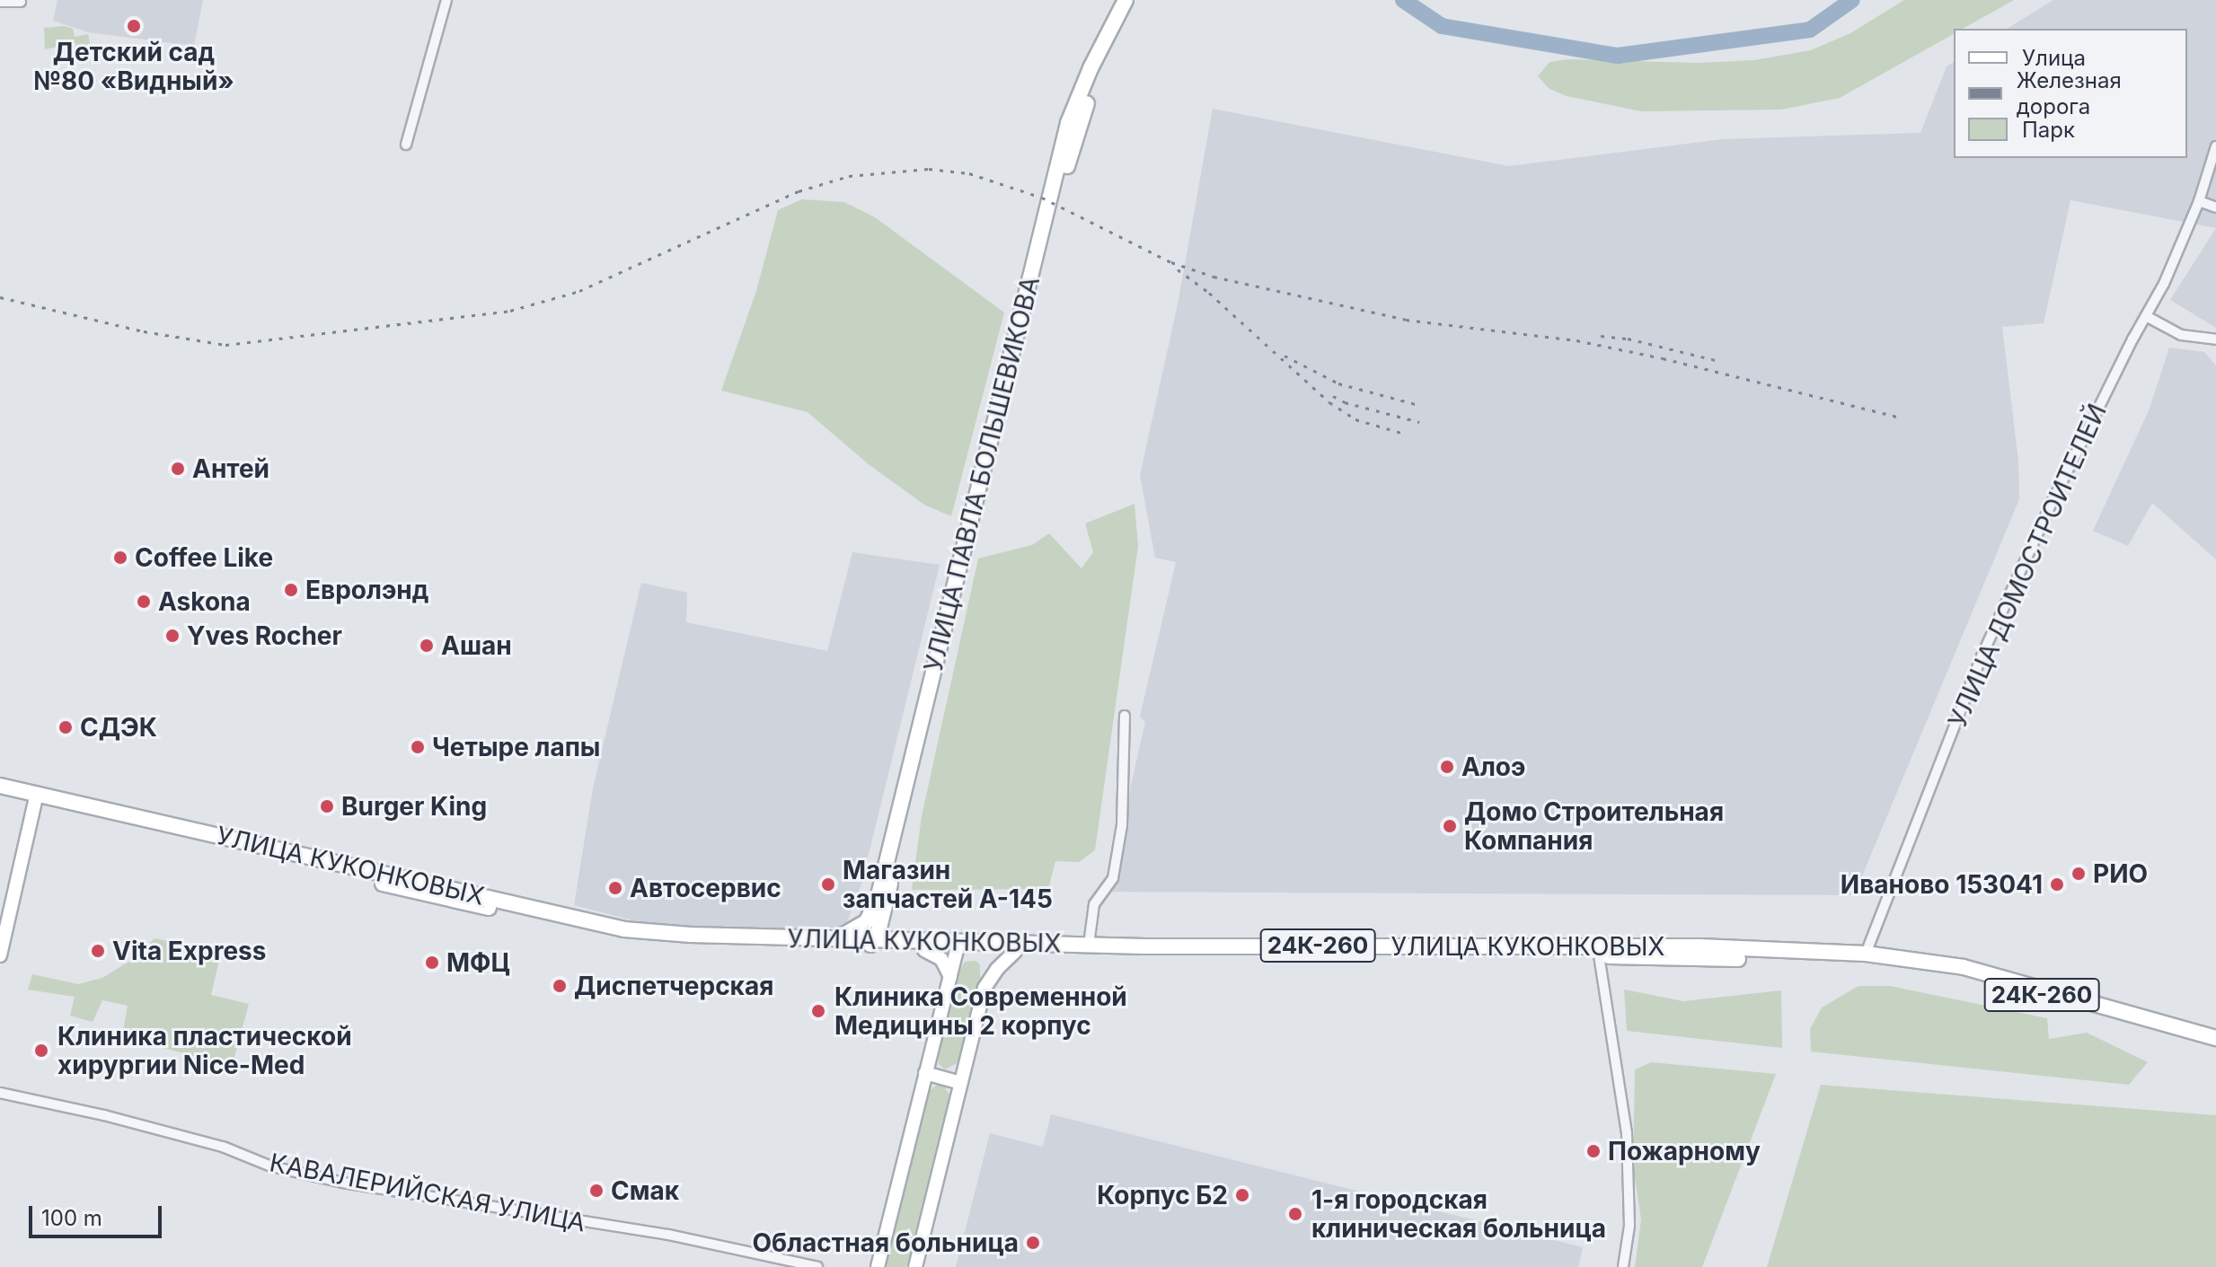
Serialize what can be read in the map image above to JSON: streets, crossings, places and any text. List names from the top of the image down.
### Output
{
  "streets": {
    "main road": ["УЛИЦА ПАВЛА БОЛЬШЕВИКОВА", "УЛИЦА КУКОНКОВЫХ", "24К-260"],
    "street": ["УЛИЦА ДОМОСТРОИТЕЛЕЙ", "КАВАЛЕРИЙСКАЯ УЛИЦА"]
  },
  "crossings": [
    ["УЛИЦА ПАВЛА БОЛЬШЕВИКОВА", "УЛИЦА КУКОНКОВЫХ"],
    ["УЛИЦА ДОМОСТРОИТЕЛЕЙ", "УЛИЦА КУКОНКОВЫХ"],
    ["УЛИЦА ДОМОСТРОИТЕЛЕЙ", "24К-260"],
    ["УЛИЦА КУКОНКОВЫХ", "24К-260"]
  ],
  "places": [
    "Детский сад №80 «Видный»",
    "Антей",
    "Coffee Like",
    "Евролэнд",
    "Askona",
    "Yves Rocher",
    "Ашан",
    "СДЭК",
    "Четыре лапы",
    "Алоэ",
    "Burger King",
    "Домо Строительная Компания",
    "РИО",
    "Магазин запчастей А-145",
    "Иваново 153041",
    "Автосервис",
    "Vita Express",
    "МФЦ",
    "Диспетчерская",
    "Клиника Современной Медицины 2 корпус",
    "Клиника пластической хирургии Nice-Med",
    "Пожарному",
    "Смак",
    "Корпус Б2",
    "1-я городская клиническая больница",
    "Областная больница"
  ],
  "legend": ["Улица", "Железная дорога", "Парк"],
  "scale_bar": "100 m"
}
